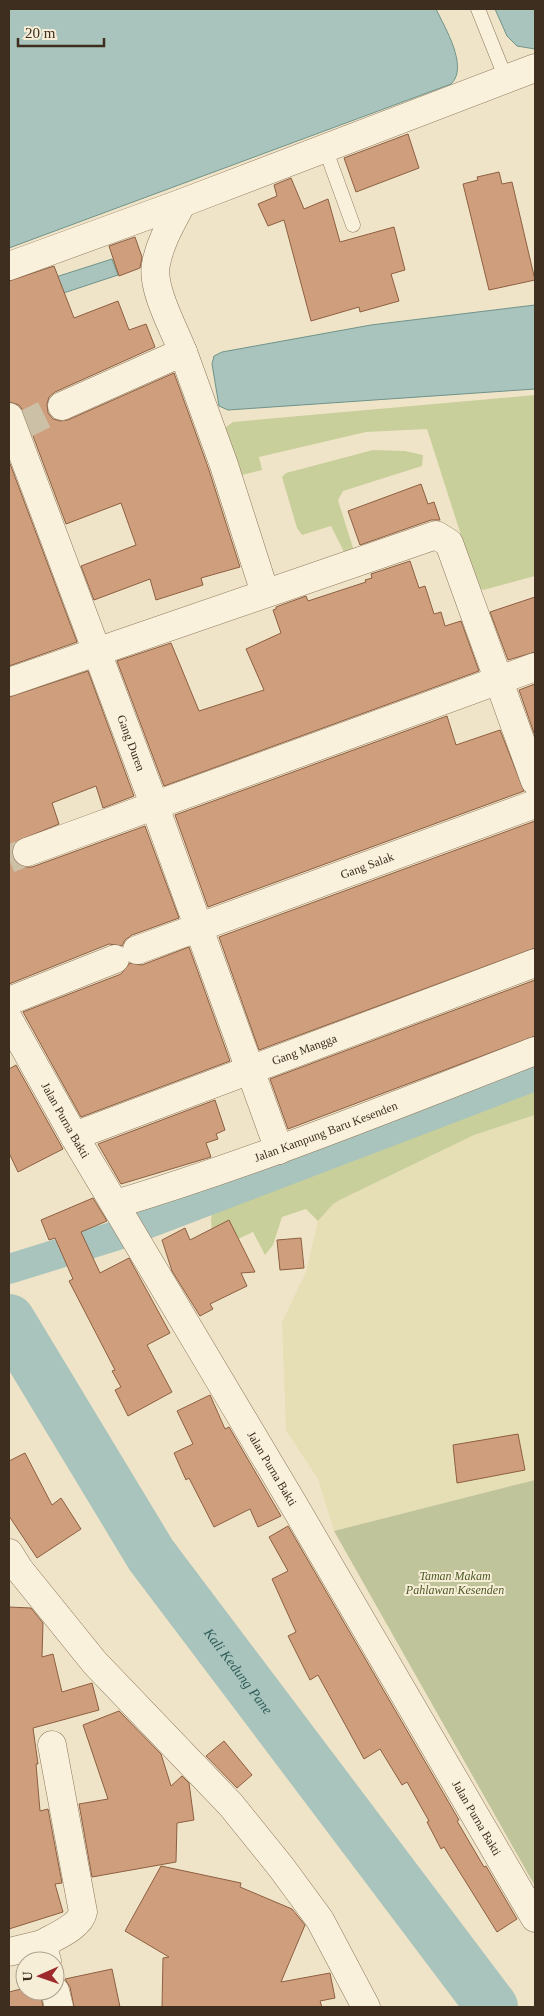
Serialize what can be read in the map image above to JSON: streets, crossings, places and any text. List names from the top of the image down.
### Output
{
  "streets": {
    "street": [
      "Gang Duren",
      "Gang Salak",
      "Gang Mangga",
      "Jalan Purna Bakti",
      "Jalan Kampung Baru Kesenden"
    ]
  },
  "crossings": [
    ["Gang Duren", "Gang Salak"],
    ["Gang Duren", "Gang Mangga"],
    ["Gang Duren", "Jalan Kampung Baru Kesenden"],
    ["Gang Mangga", "Jalan Purna Bakti"],
    ["Jalan Purna Bakti", "Jalan Kampung Baru Kesenden"]
  ],
  "water": ["Kali Kedung Pane"],
  "parks": ["Taman Makam Pahlawan Kesenden"],
  "scale_bar": "20 m",
  "north": "left"
}
